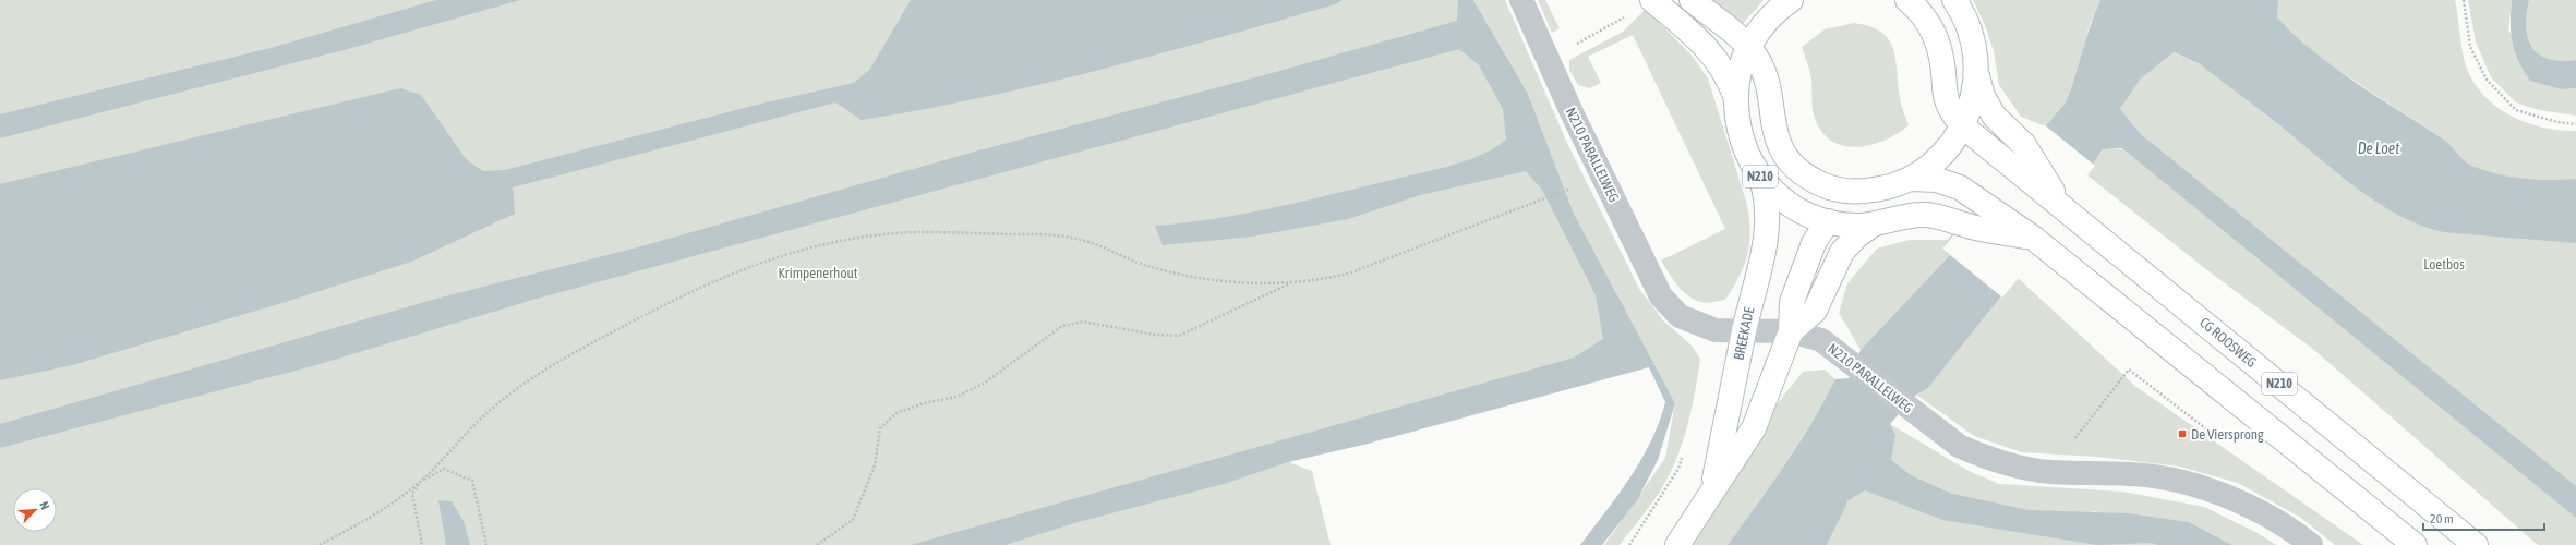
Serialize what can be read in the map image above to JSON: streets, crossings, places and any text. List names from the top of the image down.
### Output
{
  "streets": {
    "main road": ["N210", "BREEKADE", "CG ROOSWEG"],
    "street": ["N210 PARALLELWEG"]
  },
  "crossings": [
    ["N210 PARALLELWEG", "BREEKADE"],
    ["N210", "BREEKADE"],
    ["N210", "CG ROOSWEG"]
  ],
  "water": ["De Loet"],
  "parks": ["Loetbos", "Krimpenerhout"],
  "places": {
    "transit": ["De Viersprong"]
  },
  "scale_bar": "20 m",
  "north": "top right"
}
